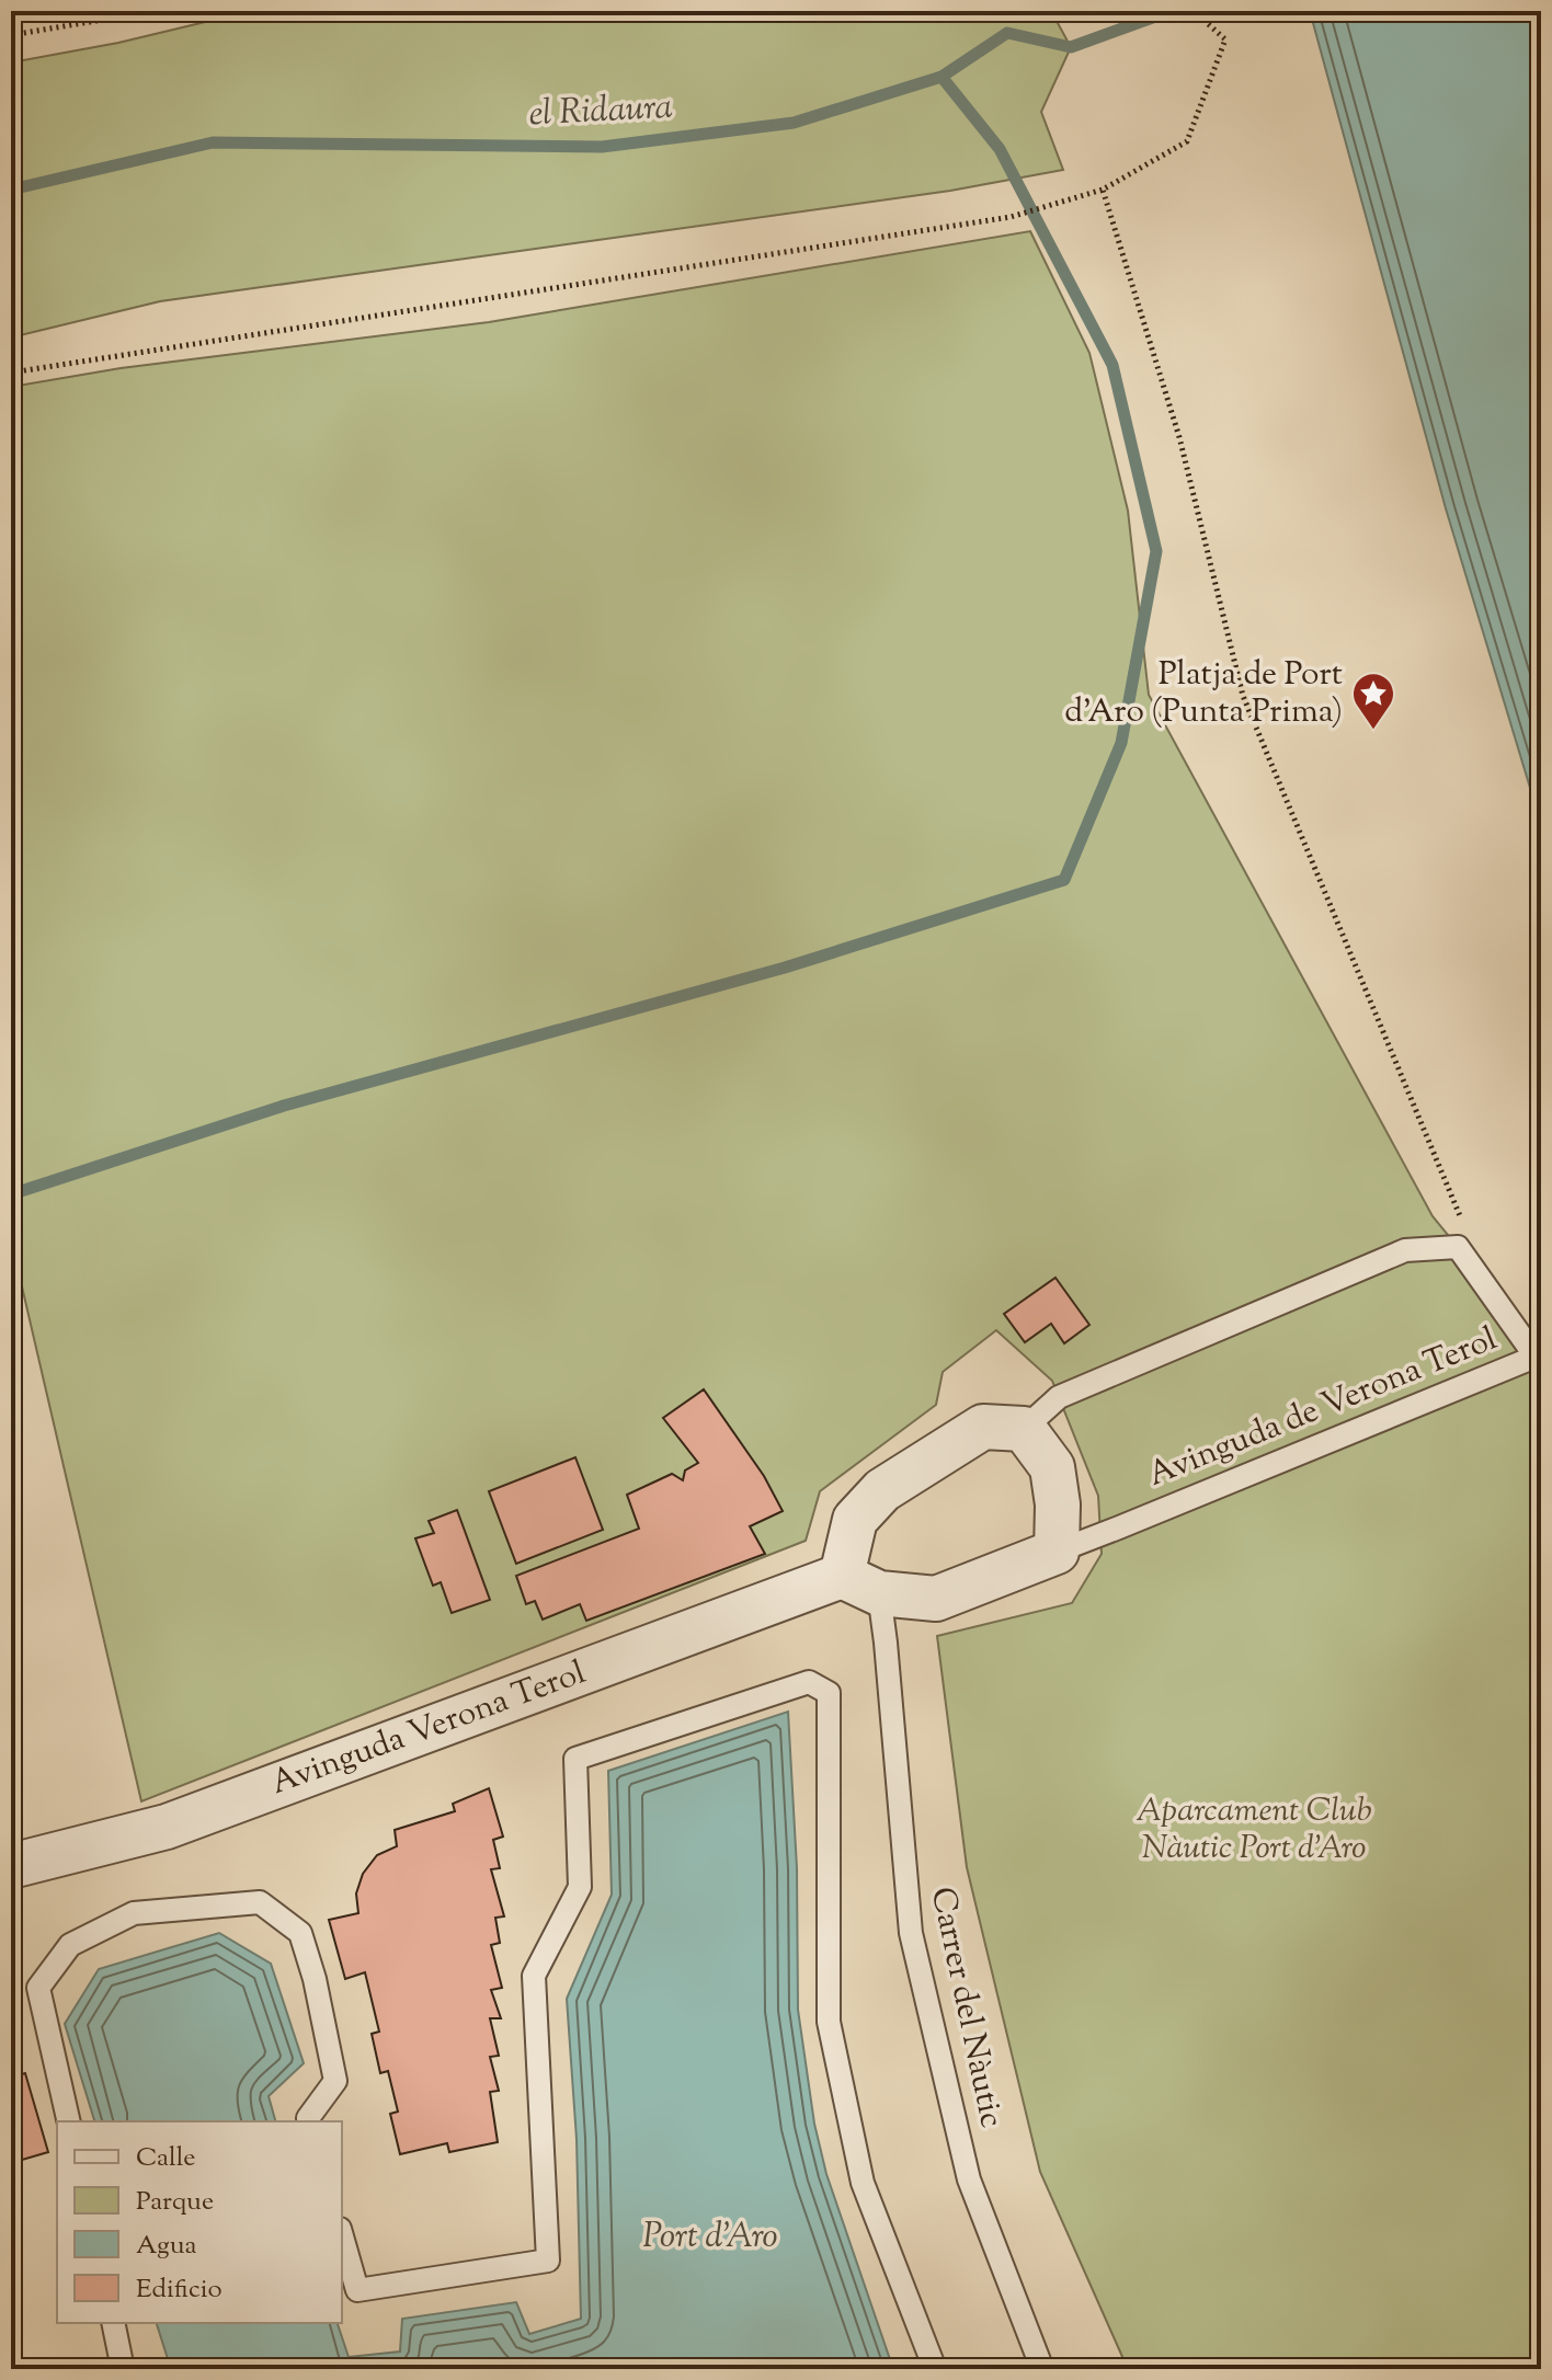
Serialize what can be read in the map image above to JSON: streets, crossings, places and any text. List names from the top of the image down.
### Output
{
  "streets": {
    "street": ["Avinguda Verona Terol"],
    "lane": ["Avinguda de Verona Terol", "Carrer del Nàutic"]
  },
  "crossings": [
    ["Avinguda Verona Terol", "Carrer del Nàutic"]
  ],
  "water": ["el Ridaura", "Port d'Aro"],
  "parks": ["Aparcament Club Nàutic Port d'Aro"],
  "places": {
    "place": ["Platja de Port d'Aro (Punta Prima)"]
  },
  "legend": [
    "Calle",
    "Parque",
    "Agua",
    "Edificio"
  ]
}
